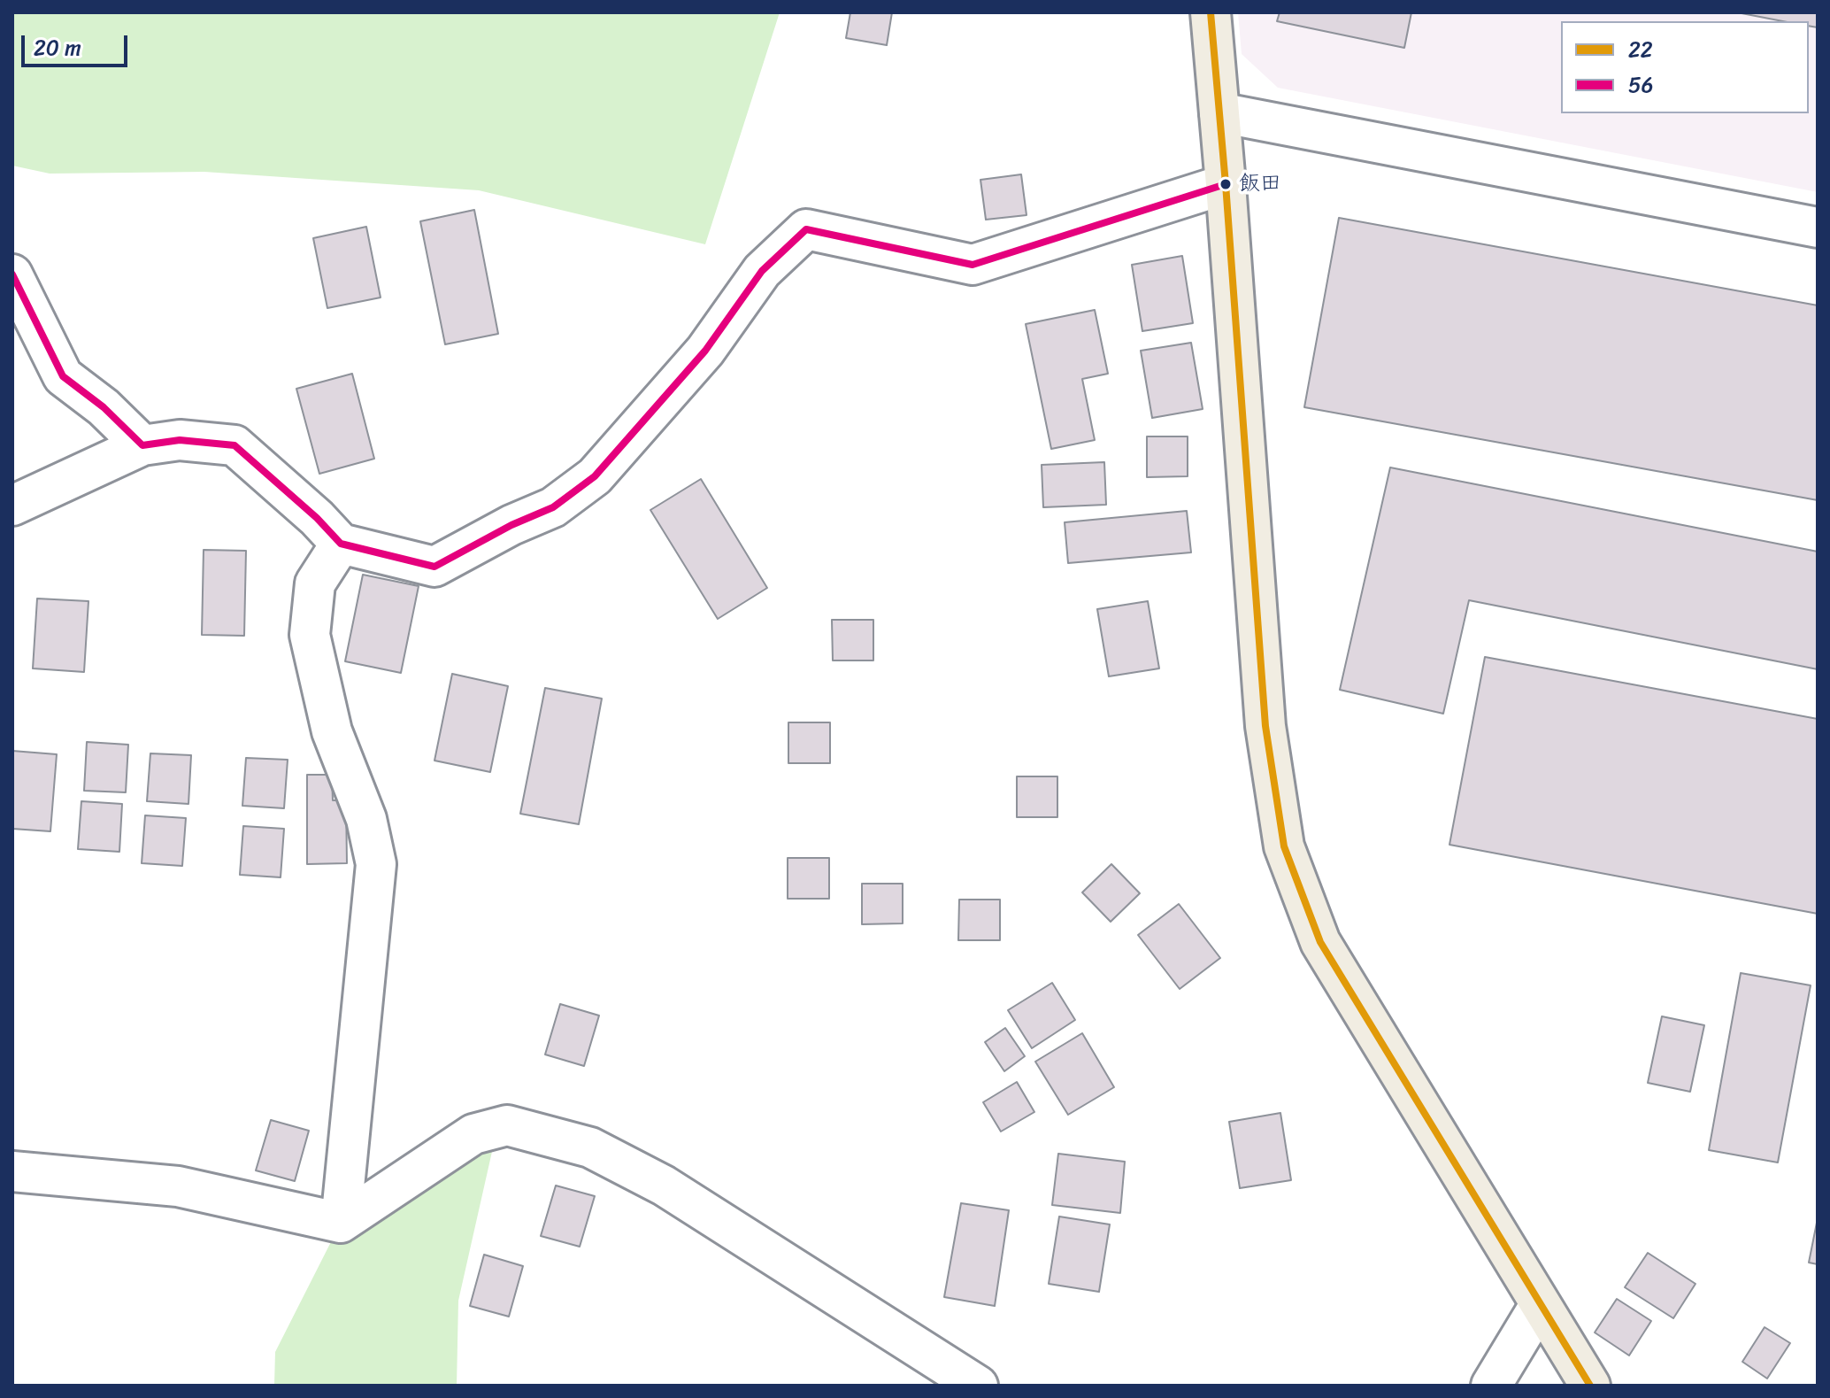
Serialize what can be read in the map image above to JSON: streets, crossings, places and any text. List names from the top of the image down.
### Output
{
  "places": ["飯田"],
  "lines": ["transit line 22", "transit line 56"],
  "legend": ["22", "56"],
  "scale_bar": "20 m"
}
